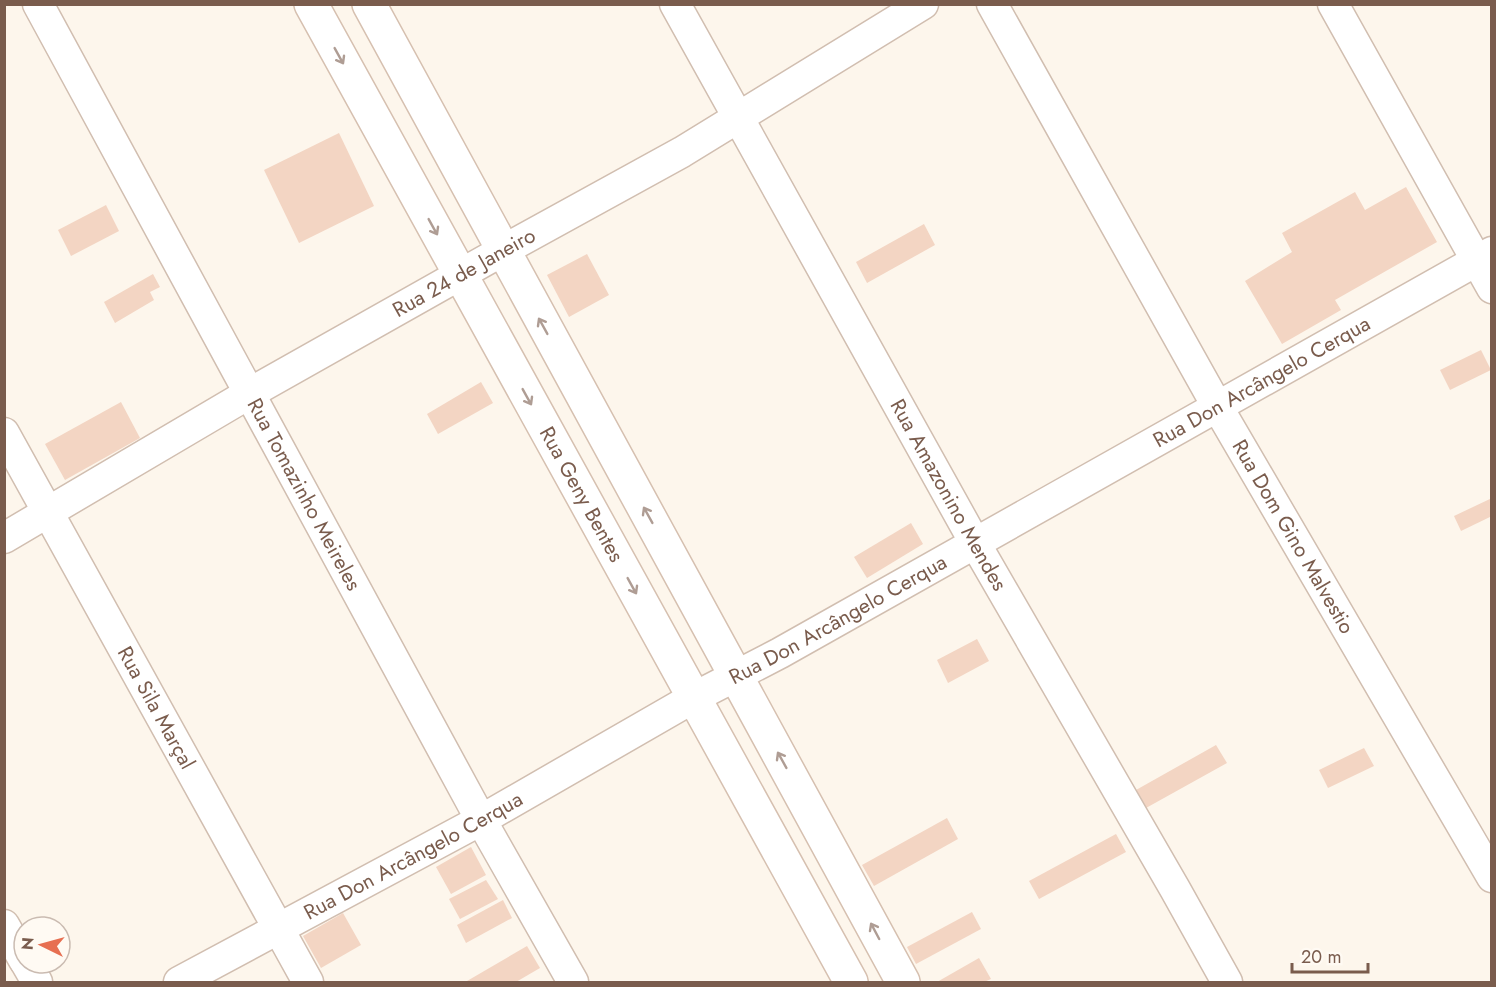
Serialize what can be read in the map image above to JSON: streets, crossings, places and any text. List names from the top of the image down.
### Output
{
  "streets": {
    "street": [
      "Rua 24 de Janeiro",
      "Rua Don Arcângelo Cerqua",
      "Rua Tomazinho Meireles",
      "Rua Geny Bentes",
      "Rua Amazonino Mendes",
      "Rua Dom Gino Malvestio",
      "Rua Sila Marçal"
    ]
  },
  "crossings": [
    ["Rua 24 de Janeiro", "Rua Tomazinho Meireles"],
    ["Rua 24 de Janeiro", "Rua Geny Bentes"],
    ["Rua 24 de Janeiro", "Rua Amazonino Mendes"],
    ["Rua 24 de Janeiro", "Rua Sila Marçal"],
    ["Rua Don Arcângelo Cerqua", "Rua Tomazinho Meireles"],
    ["Rua Don Arcângelo Cerqua", "Rua Geny Bentes"],
    ["Rua Don Arcângelo Cerqua", "Rua Amazonino Mendes"],
    ["Rua Don Arcângelo Cerqua", "Rua Dom Gino Malvestio"],
    ["Rua Don Arcângelo Cerqua", "Rua Sila Marçal"]
  ],
  "scale_bar": "20 m",
  "north": "left"
}
